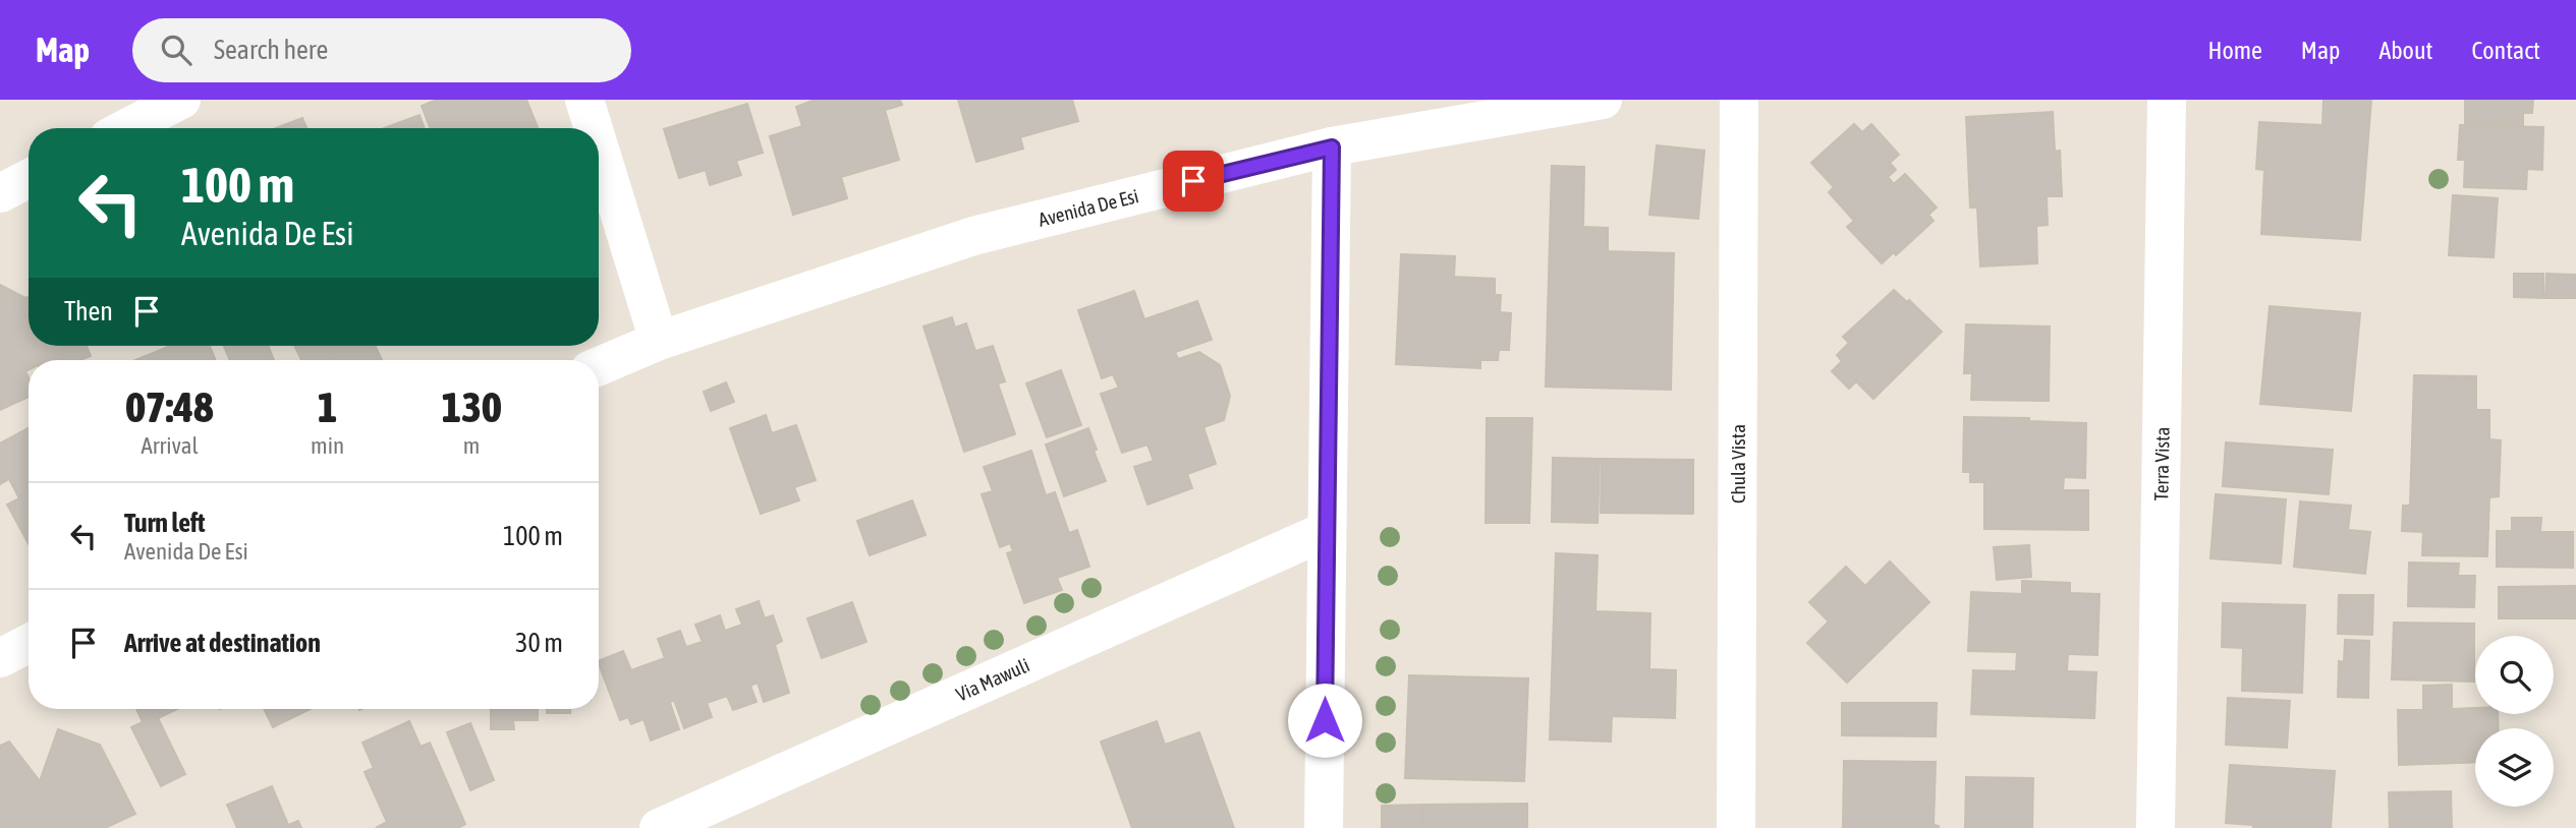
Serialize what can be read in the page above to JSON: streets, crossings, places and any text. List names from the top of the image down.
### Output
{
  "streets": {
    "street": [
      "Avenida De Esi",
      "Chula Vista",
      "Terra Vista",
      "Via Mawuli"
    ]
  },
  "page": {
    "header": "Map",
    "search": "Search here",
    "nav": [
      "Home",
      "Map",
      "About",
      "Contact"
    ],
    "turn": ["100 m", "Avenida De Esi"],
    "then": "Then",
    "eta": [
      "07:48",
      "Arrival",
      "1",
      "min",
      "130",
      "m"
    ],
    "list": [
      {
        "name": "Turn left",
        "note": "Avenida De Esi",
        "value": "100 m"
      },
      {
        "name": "Arrive at destination",
        "value": "30 m"
      }
    ]
  }
}
